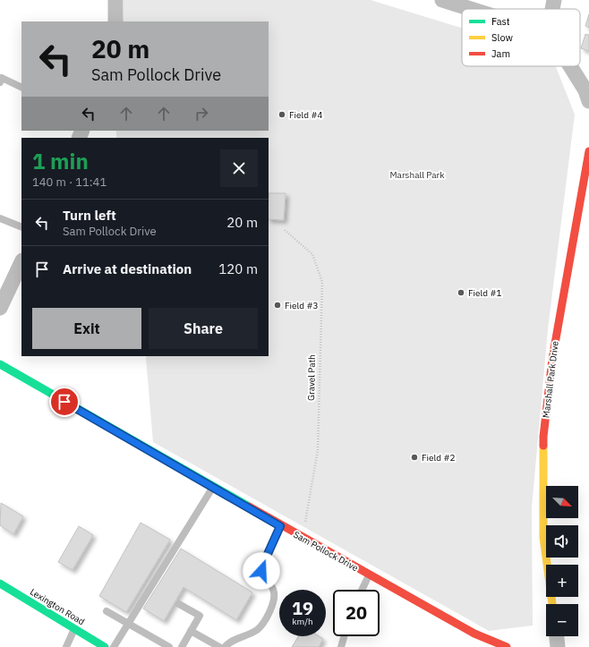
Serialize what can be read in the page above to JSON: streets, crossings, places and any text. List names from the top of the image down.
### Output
{
  "streets": {
    "street": ["Marshall Park Drive", "Sam Pollock Drive", "Lexington Road"],
    "path": ["Gravel Path"]
  },
  "crossings": [
    ["Gravel Path", "Sam Pollock Drive"]
  ],
  "parks": ["Marshall Park"],
  "places": [
    "Field #4",
    "Field #1",
    "Field #3",
    "Field #2"
  ],
  "legend": ["Fast", "Slow", "Jam"],
  "north": "bottom right",
  "page": {
    "turn": ["20 m", "Sam Pollock Drive"],
    "heading": ["1 min", "140 m · 11:41"],
    "list": [
      {
        "name": "Turn left",
        "note": "Sam Pollock Drive",
        "value": "20 m"
      },
      {
        "name": "Arrive at destination",
        "value": "120 m"
      }
    ],
    "buttons": ["Exit", "Share"],
    "map_buttons": ["+", "−"],
    "speed": "19 km/h",
    "limit": "20"
  }
}
